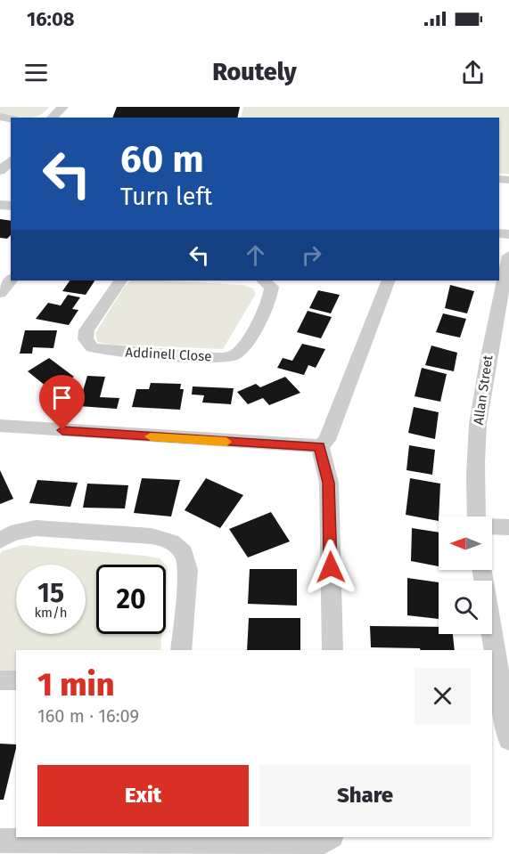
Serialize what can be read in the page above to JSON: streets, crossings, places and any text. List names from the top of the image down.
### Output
{
  "streets": {
    "street": ["Addinell Close", "Allan Street"]
  },
  "north": "left",
  "page": {
    "status": "16:08",
    "header": "Routely",
    "turn": ["60 m", "Turn left"],
    "speed": "15 km/h",
    "limit": "20",
    "heading": ["1 min", "160 m · 16:09"],
    "buttons": ["Exit", "Share"]
  }
}
